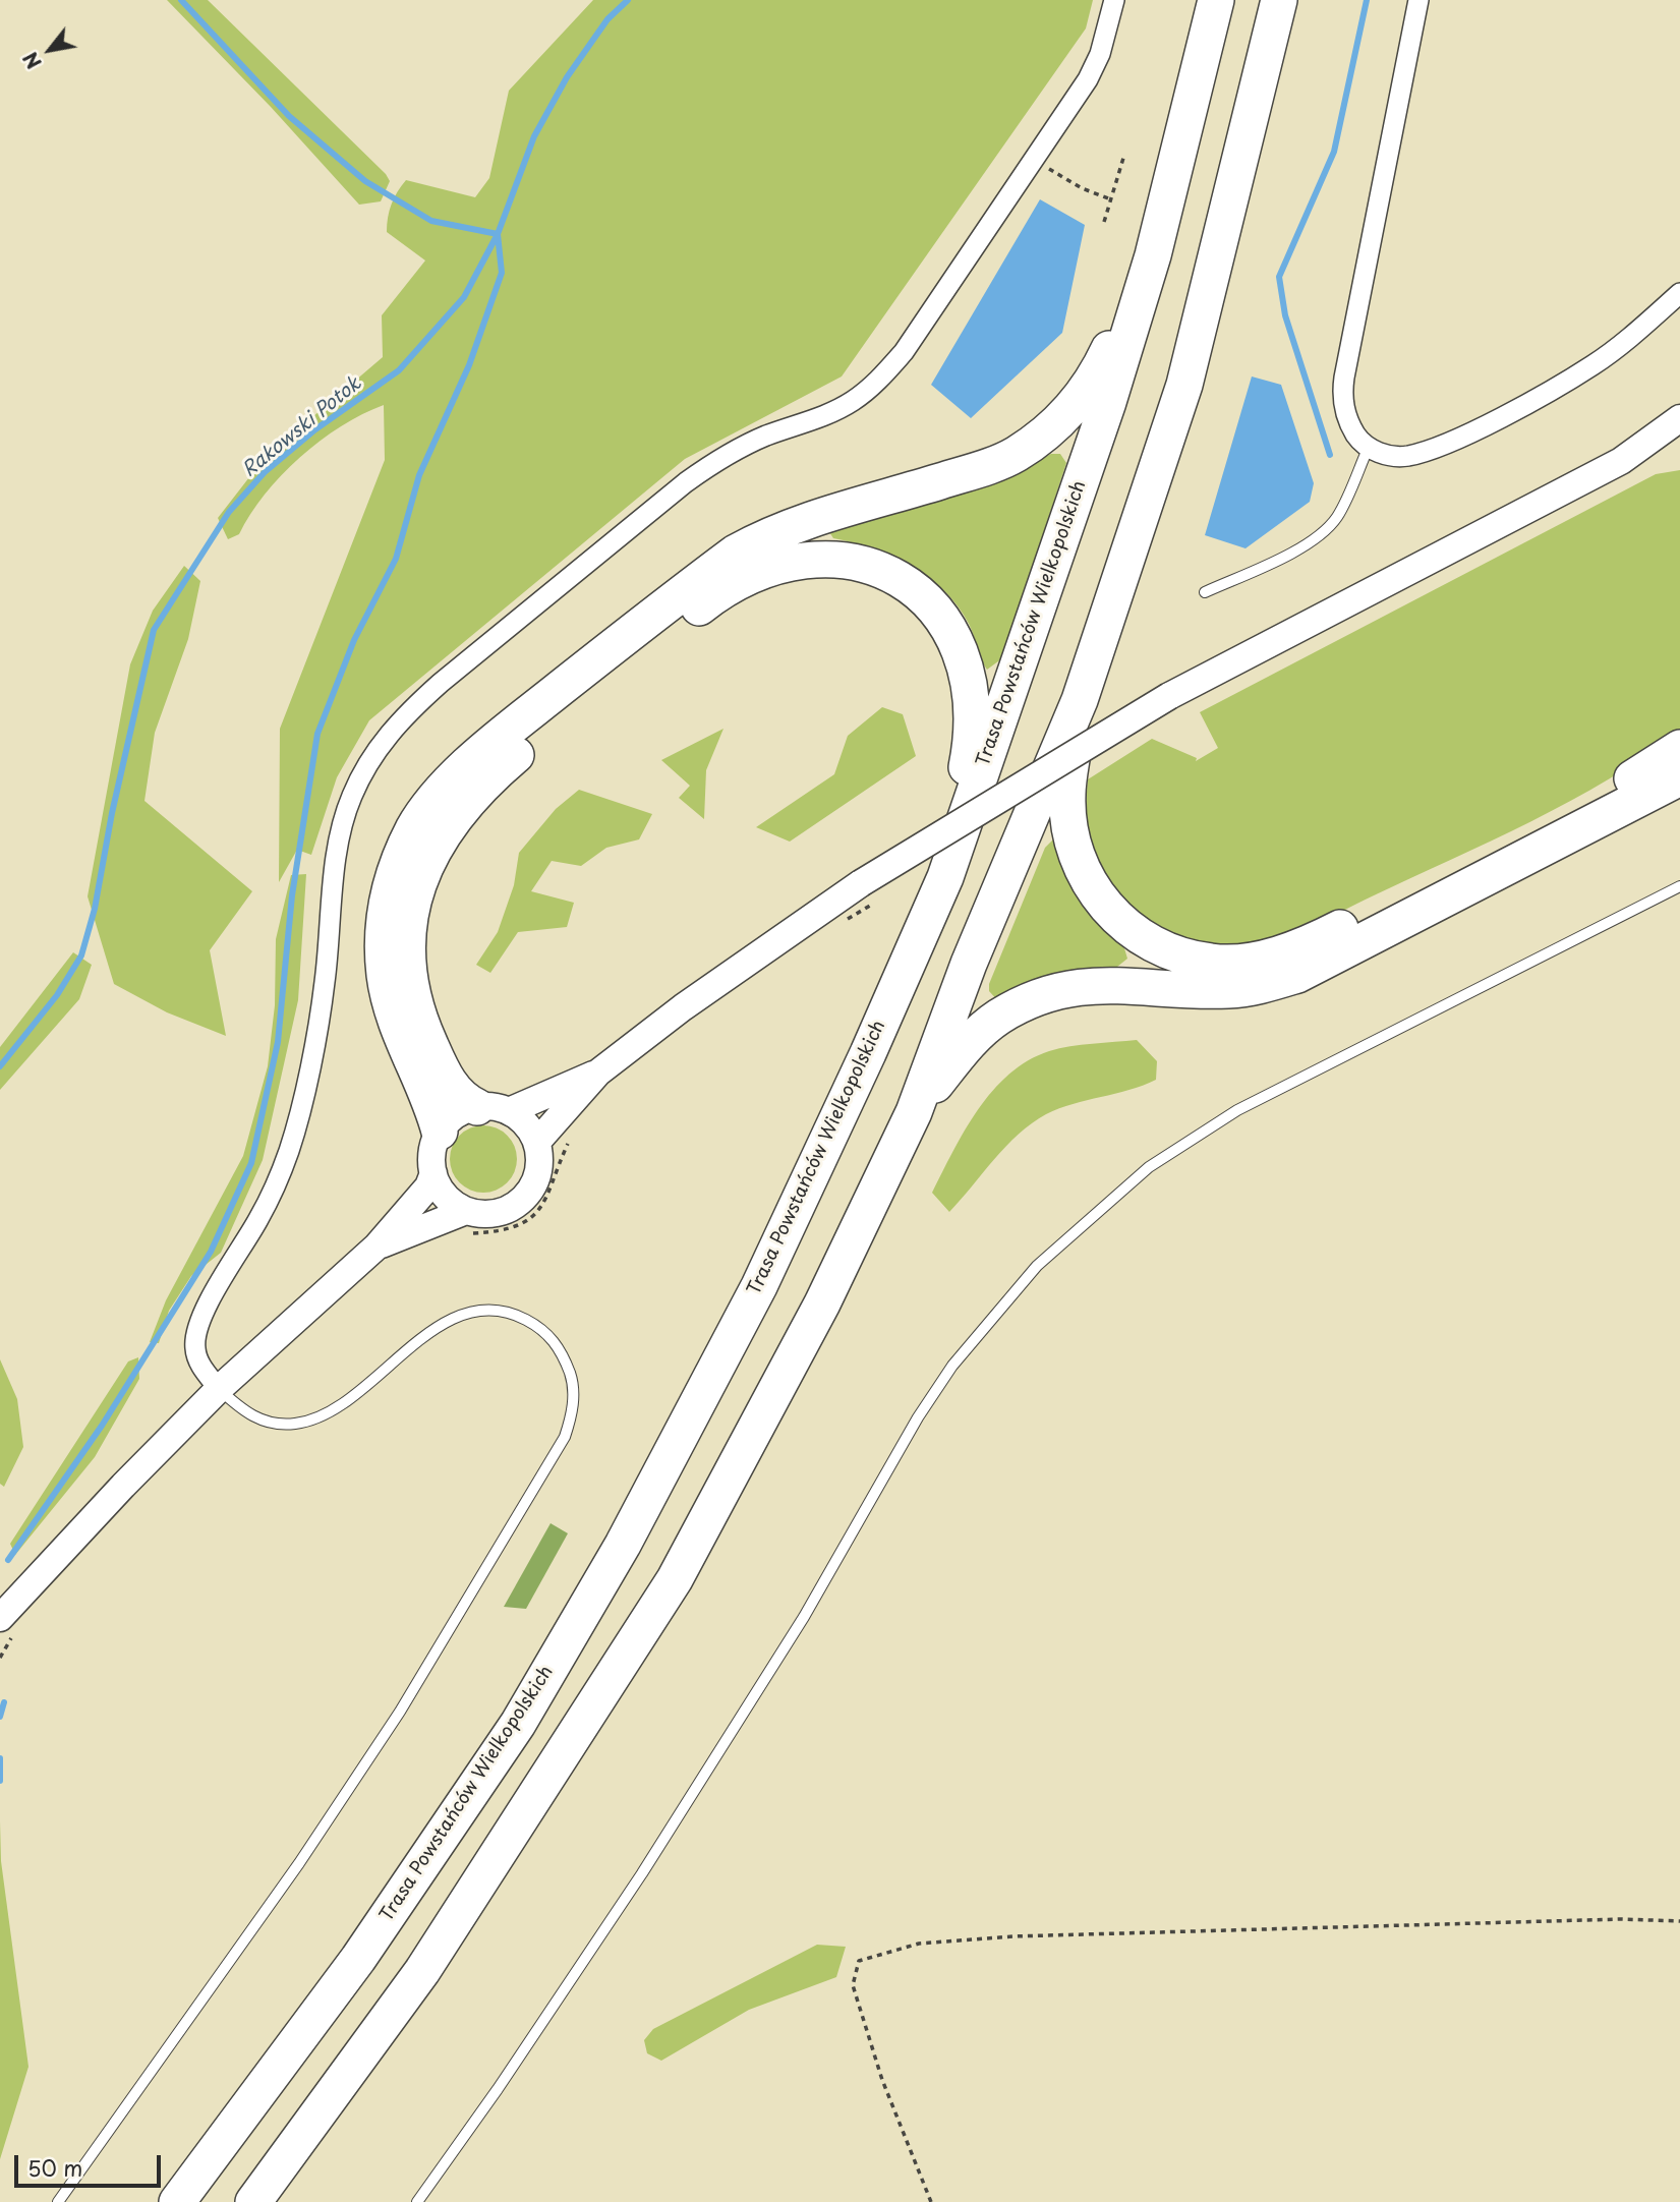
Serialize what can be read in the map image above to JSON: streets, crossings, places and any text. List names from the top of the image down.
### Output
{
  "streets": {
    "highway": ["Trasa Powstańców Wielkopolskich"]
  },
  "water": ["Rakowski Potok"],
  "scale_bar": "50 m",
  "north": "bottom left"
}
